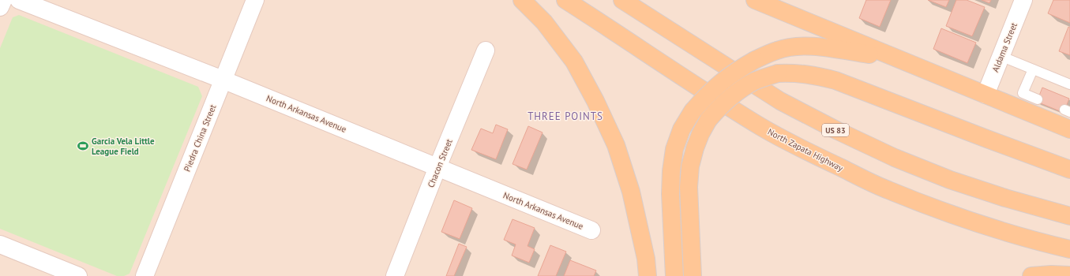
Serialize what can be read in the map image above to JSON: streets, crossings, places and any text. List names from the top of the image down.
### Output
{
  "streets": {
    "main road": ["US 83", "North Zapata Highway"],
    "street": [
      "Aldama Street",
      "North Arkansas Avenue",
      "Piedra China Street",
      "Chacon Street"
    ]
  },
  "crossings": [
    ["North Arkansas Avenue", "Piedra China Street"],
    ["North Arkansas Avenue", "Chacon Street"]
  ],
  "districts": ["THREE POINTS"],
  "places": {
    "sports": ["Garcia Vela Little League Field"]
  }
}
